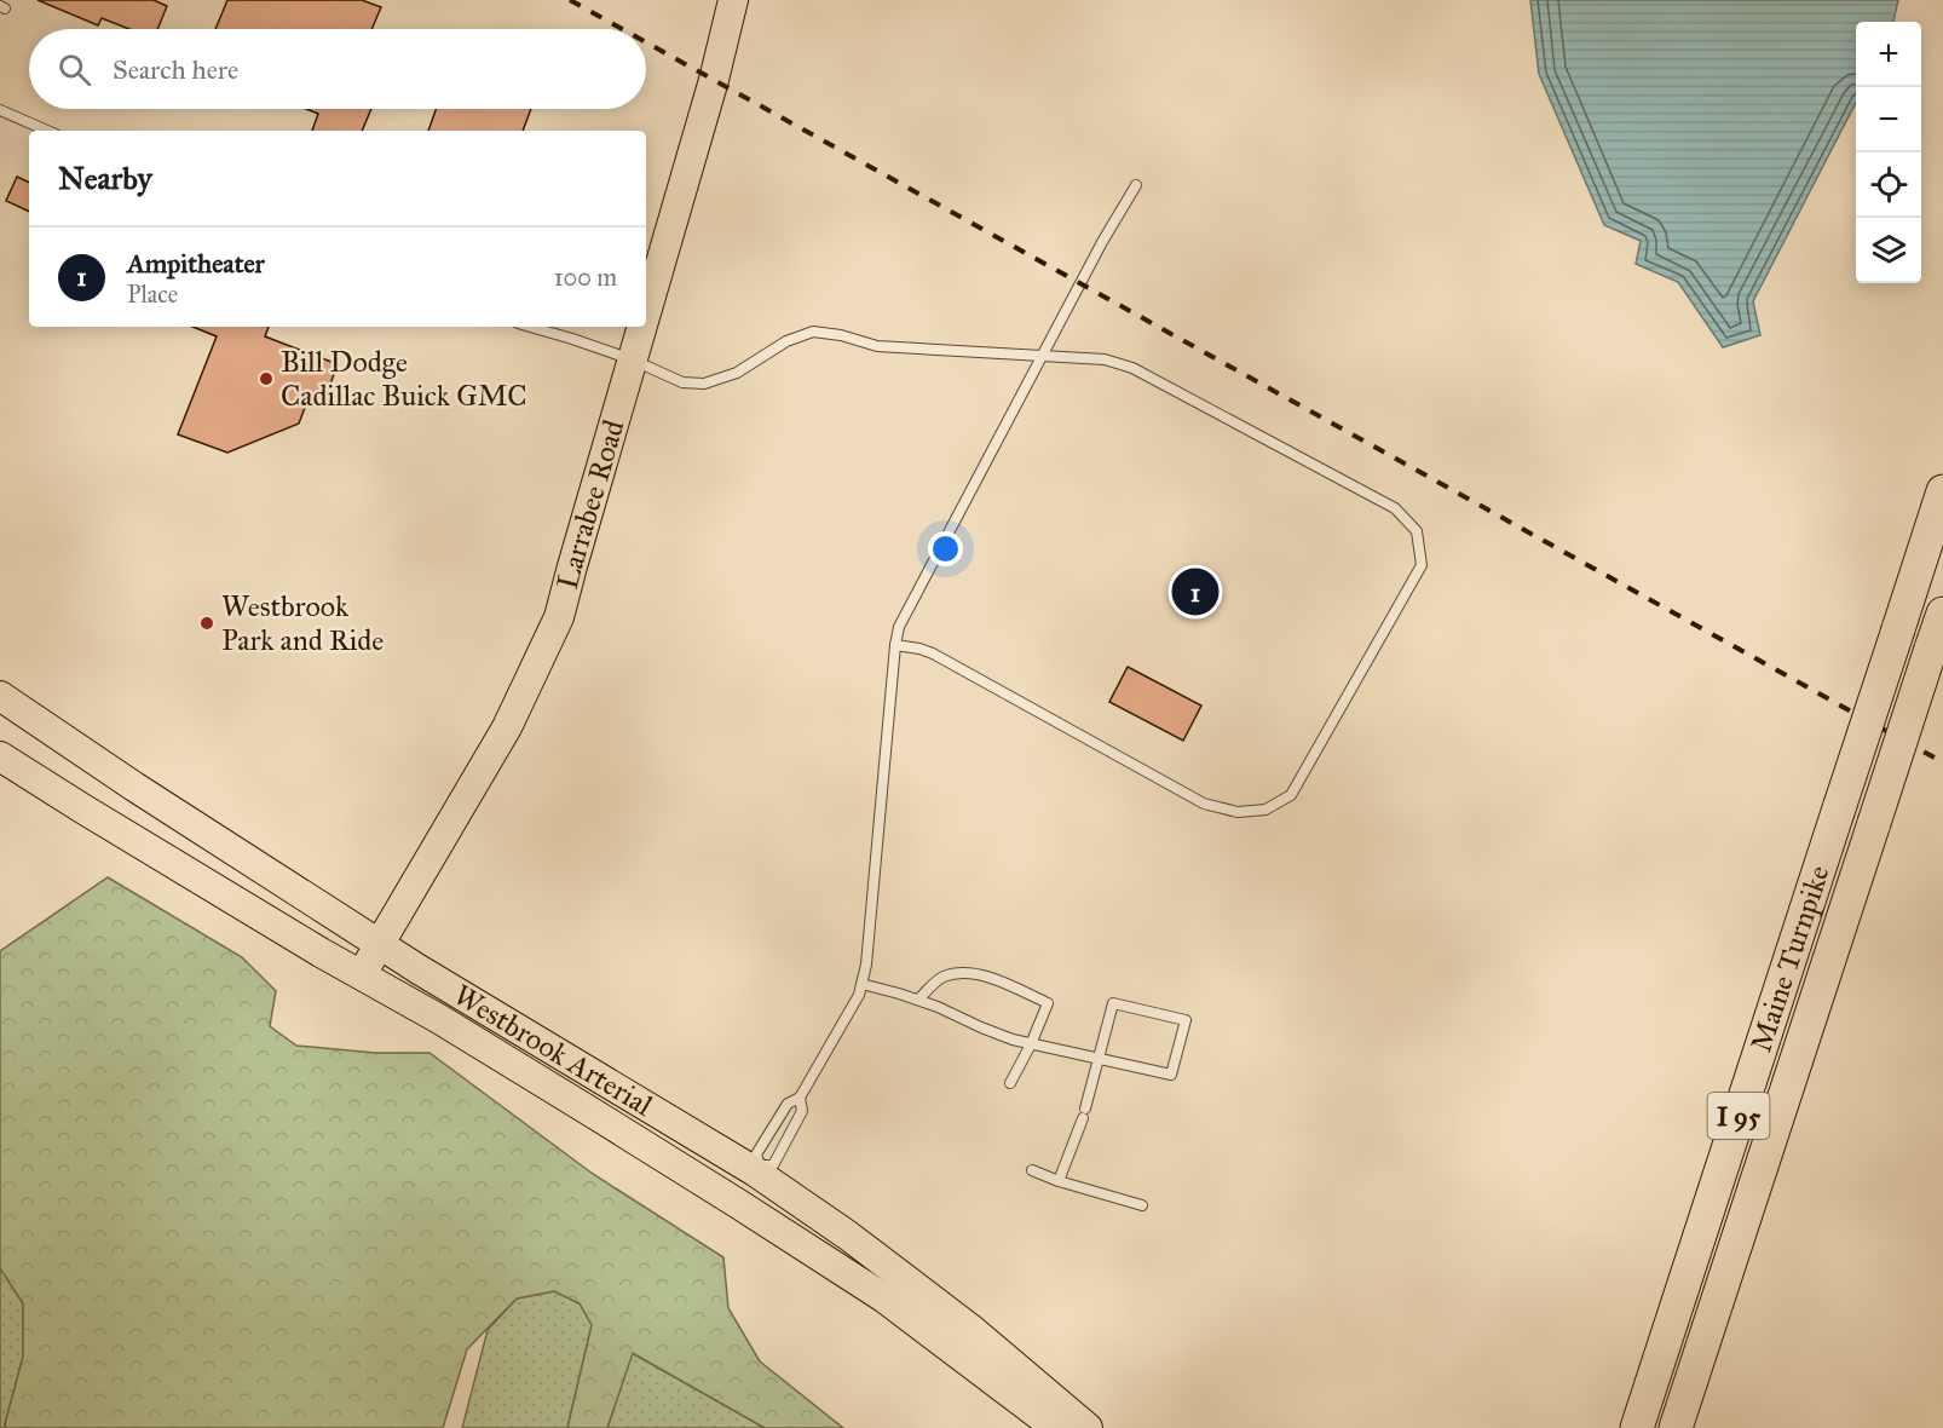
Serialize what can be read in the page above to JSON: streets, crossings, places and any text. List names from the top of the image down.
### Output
{
  "streets": {
    "highway": ["Maine Turnpike", "I 95"],
    "main road": ["Larrabee Road", "Westbrook Arterial"]
  },
  "crossings": [
    ["Larrabee Road", "Westbrook Arterial"]
  ],
  "places": ["Bill Dodge Cadillac Buick GMC", "Westbrook Park and Ride"],
  "page": {
    "map_buttons": ["+", "−"],
    "search": "Search here",
    "heading": "Nearby",
    "list": [
      {
        "mark": "1",
        "name": "Ampitheater",
        "note": "Place",
        "value": "100 m"
      }
    ],
    "pins": "1"
  }
}
